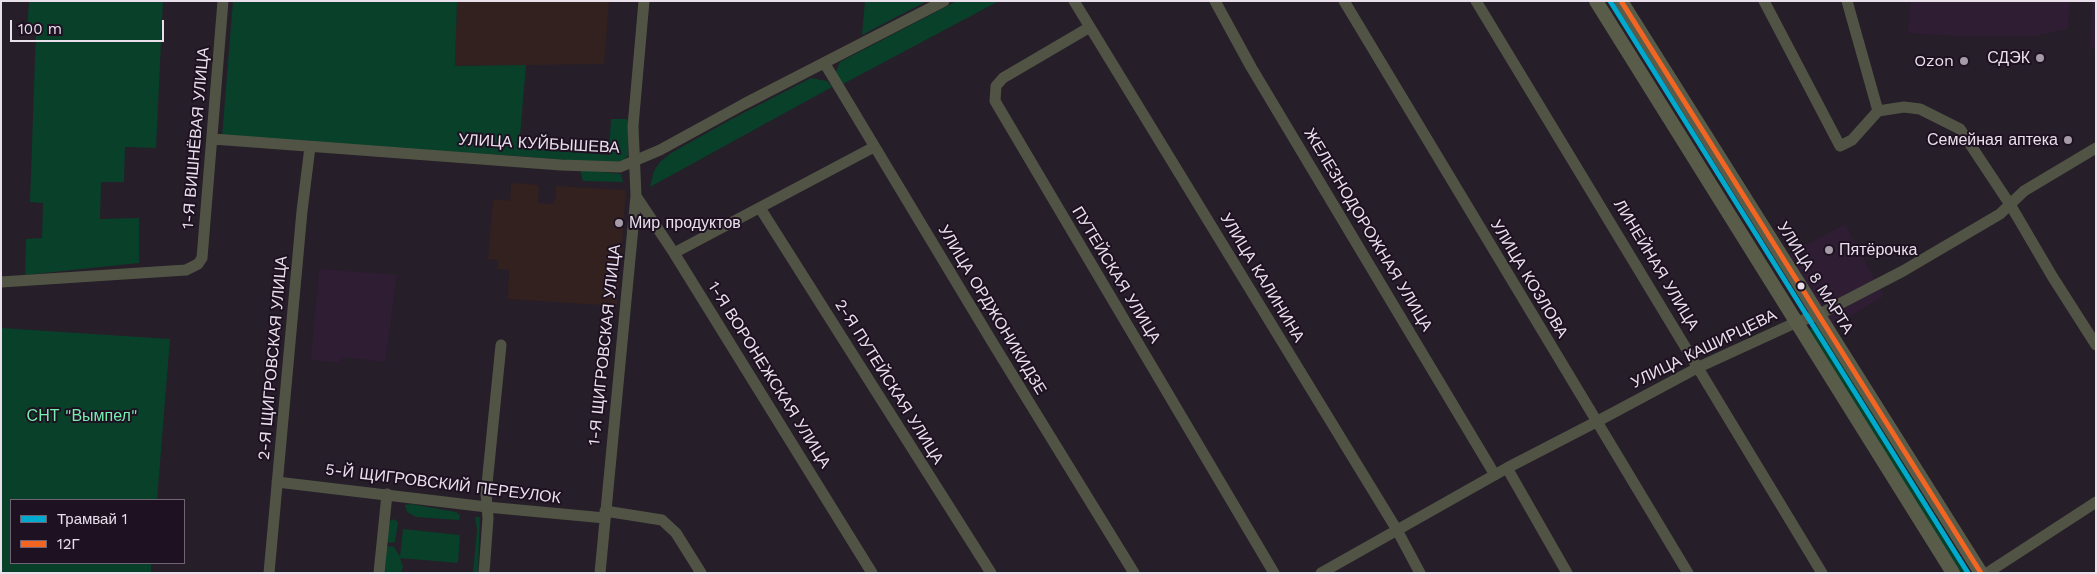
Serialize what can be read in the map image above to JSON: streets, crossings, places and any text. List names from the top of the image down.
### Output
{
  "streets": {
    "main road": ["УЛИЦА 8 МАРТА"],
    "street": [
      "1-Я ВИШНЁВАЯ УЛИЦА",
      "УЛИЦА КУЙБЫШЕВА",
      "ЖЕЛЕЗНОДОРОЖНАЯ УЛИЦА",
      "ЛИНЕЙНАЯ УЛИЦА",
      "ПУТЕЙСКАЯ УЛИЦА",
      "УЛИЦА КАЛИНИНА",
      "УЛИЦА КОЗЛОВА",
      "УЛИЦА ОРДЖОНИКИДЗЕ",
      "1-Я ЩИГРОВСКАЯ УЛИЦА",
      "УЛИЦА КАШИРЦЕВА",
      "2-Я ЩИГРОВСКАЯ УЛИЦА",
      "1-Я ВОРОНЕЖСКАЯ УЛИЦА",
      "2-Я ПУТЕЙСКАЯ УЛИЦА",
      "5-Й ЩИГРОВСКИЙ ПЕРЕУЛОК"
    ]
  },
  "crossings": [
    ["1-Я ВИШНЁВАЯ УЛИЦА", "УЛИЦА КУЙБЫШЕВА"],
    ["УЛИЦА КУЙБЫШЕВА", "УЛИЦА ОРДЖОНИКИДЗЕ"],
    ["УЛИЦА КУЙБЫШЕВА", "1-Я ЩИГРОВСКАЯ УЛИЦА"],
    ["УЛИЦА КУЙБЫШЕВА", "2-Я ЩИГРОВСКАЯ УЛИЦА"],
    ["ЖЕЛЕЗНОДОРОЖНАЯ УЛИЦА", "УЛИЦА КАШИРЦЕВА"],
    ["ЛИНЕЙНАЯ УЛИЦА", "УЛИЦА КАШИРЦЕВА"],
    ["ПУТЕЙСКАЯ УЛИЦА", "УЛИЦА КАЛИНИНА"],
    ["УЛИЦА КАЛИНИНА", "УЛИЦА КАШИРЦЕВА"],
    ["УЛИЦА 8 МАРТА", "УЛИЦА КАШИРЦЕВА"],
    ["УЛИЦА КОЗЛОВА", "УЛИЦА КАШИРЦЕВА"],
    ["1-Я ЩИГРОВСКАЯ УЛИЦА", "1-Я ВОРОНЕЖСКАЯ УЛИЦА"],
    ["1-Я ЩИГРОВСКАЯ УЛИЦА", "5-Й ЩИГРОВСКИЙ ПЕРЕУЛОК"],
    ["2-Я ЩИГРОВСКАЯ УЛИЦА", "5-Й ЩИГРОВСКИЙ ПЕРЕУЛОК"]
  ],
  "parks": ["СНТ \"Вымпел\""],
  "places": [
    "СДЭК",
    "Ozon",
    "Семейная аптека",
    "Мир продуктов",
    "Пятёрочка"
  ],
  "lines": ["tram line 1", "transit line 12Г"],
  "legend": ["Трамвай 1", "12Г"],
  "scale_bar": "100 m"
}
